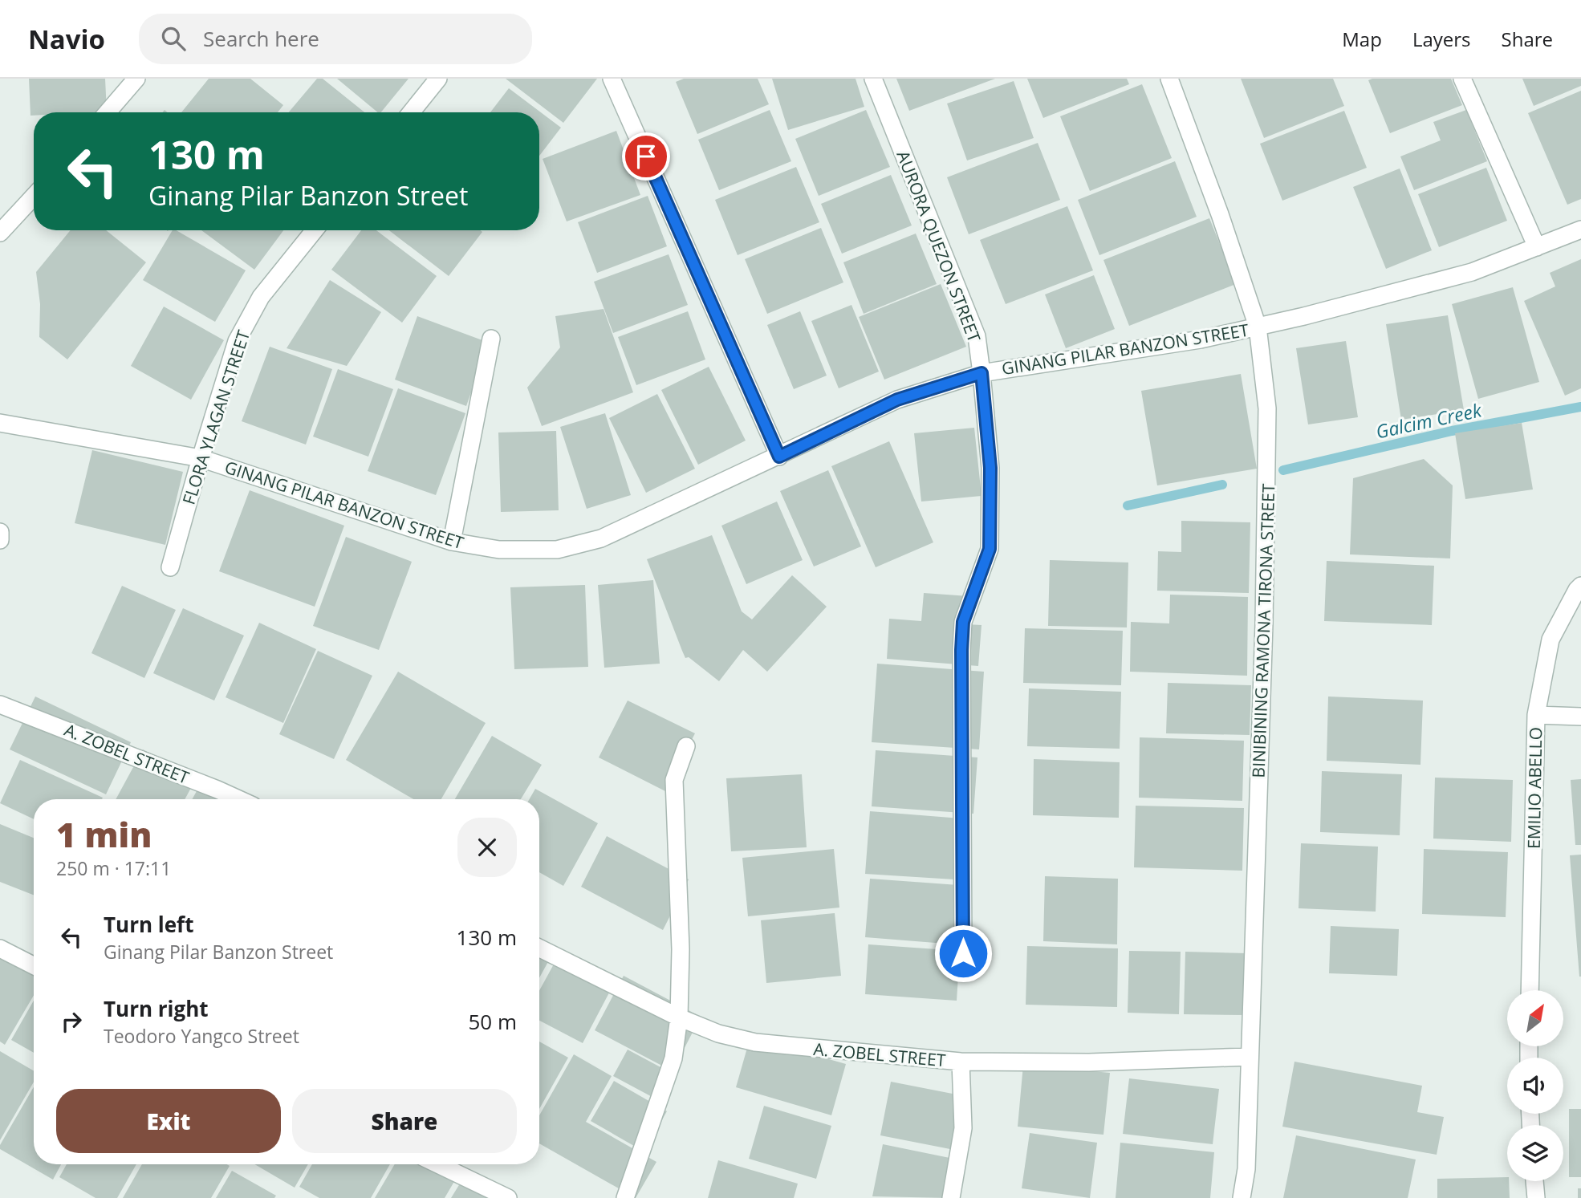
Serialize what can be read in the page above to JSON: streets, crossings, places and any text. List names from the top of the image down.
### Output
{
  "streets": {
    "street": [
      "AURORA QUEZON STREET",
      "GINANG PILAR BANZON STREET",
      "FLORA YLAGAN STREET",
      "BINIBINING RAMONA TIRONA STREET",
      "A. ZOBEL STREET",
      "EMILIO ABELLO"
    ]
  },
  "crossings": [
    ["AURORA QUEZON STREET", "GINANG PILAR BANZON STREET"],
    ["GINANG PILAR BANZON STREET", "FLORA YLAGAN STREET"],
    ["GINANG PILAR BANZON STREET", "BINIBINING RAMONA TIRONA STREET"],
    ["BINIBINING RAMONA TIRONA STREET", "A. ZOBEL STREET"]
  ],
  "water": ["Galcim Creek"],
  "north": "top right",
  "page": {
    "header": "Navio",
    "search": "Search here",
    "nav": ["Map", "Layers", "Share"],
    "turn": ["130 m", "Ginang Pilar Banzon Street"],
    "heading": ["1 min", "250 m · 17:11"],
    "list": [
      {
        "name": "Turn left",
        "note": "Ginang Pilar Banzon Street",
        "value": "130 m"
      },
      {
        "name": "Turn right",
        "note": "Teodoro Yangco Street",
        "value": "50 m"
      }
    ],
    "buttons": ["Exit", "Share"]
  }
}
